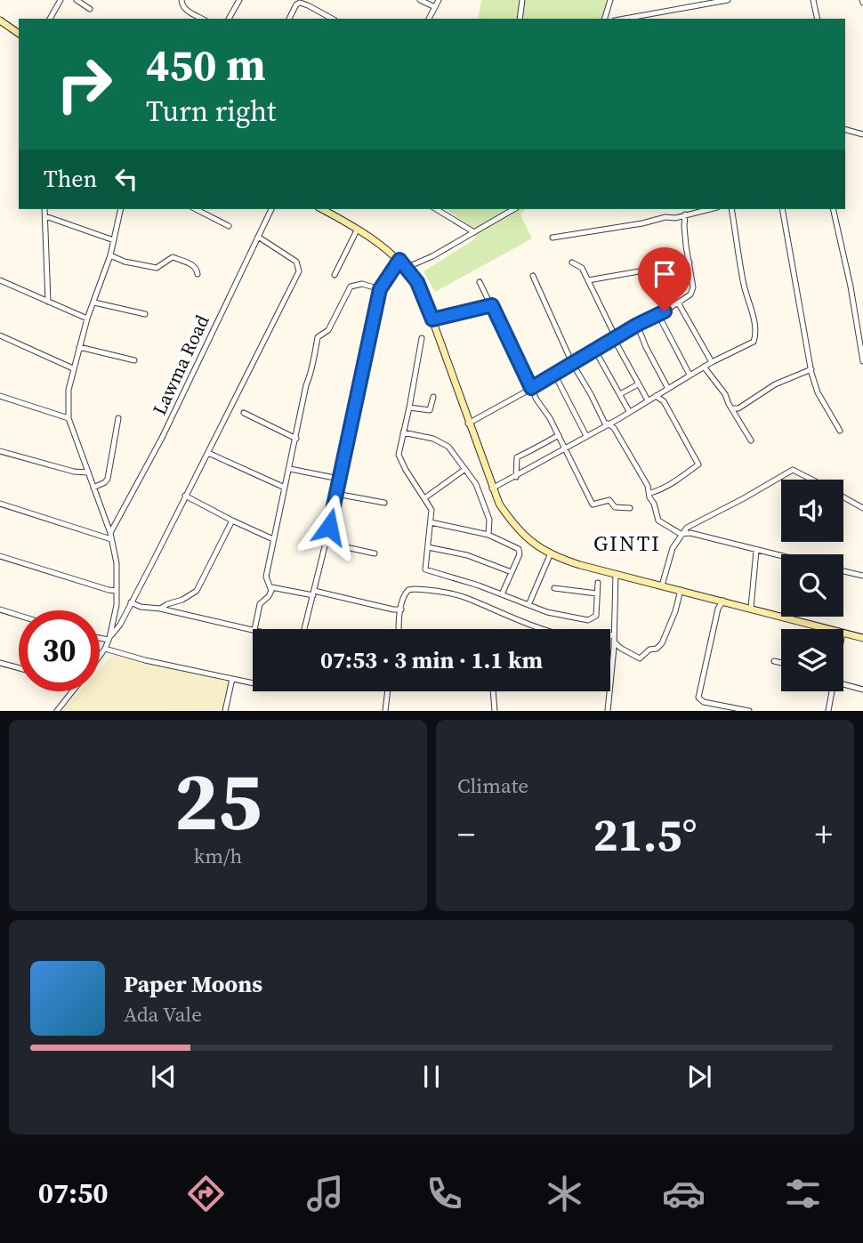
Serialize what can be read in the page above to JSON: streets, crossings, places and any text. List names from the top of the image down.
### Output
{
  "streets": {
    "street": ["Lawma Road"]
  },
  "districts": ["GINTI"],
  "page": {
    "turn": ["450 m", "Turn right"],
    "then": "Then",
    "limit": "30",
    "trip": "07:53 · 3 min · 1.1 km",
    "tile": [
      ["25", "km/h"],
      "Climate"
    ],
    "heat": ["−", "21.5°", "+"],
    "song": ["Paper Moons", "Ada Vale"],
    "tabs": "07:50"
  }
}
